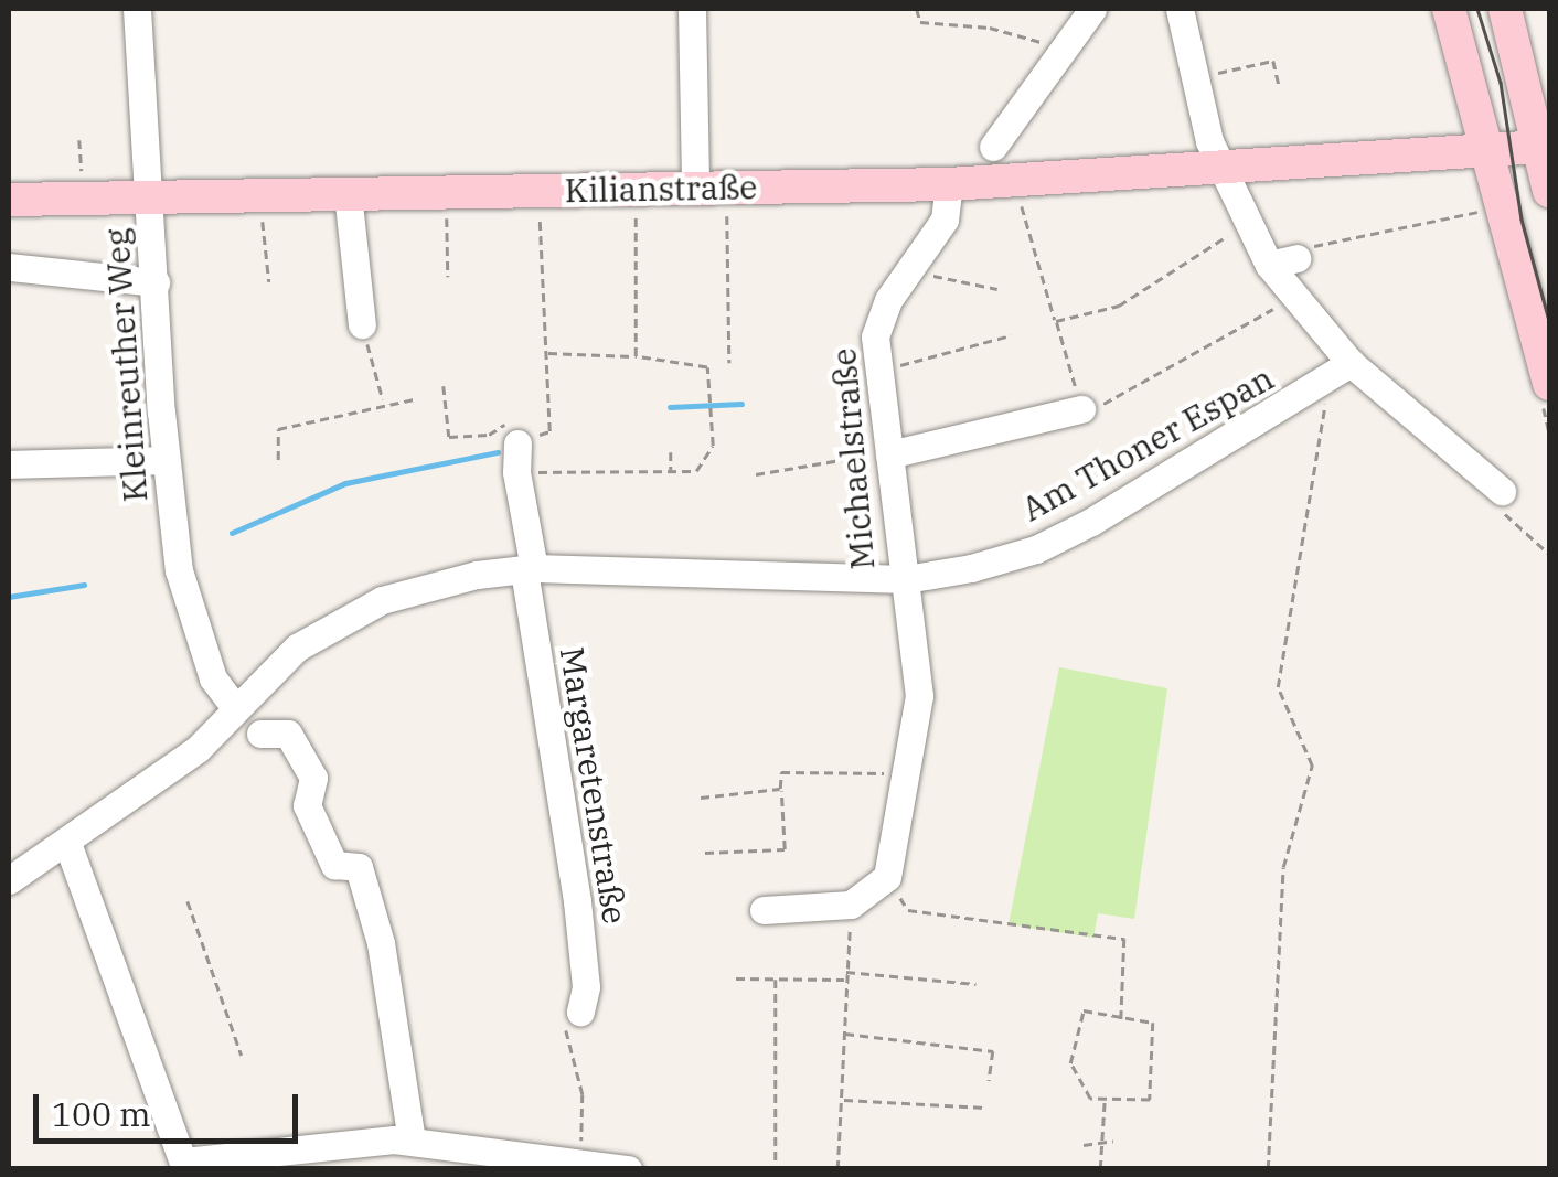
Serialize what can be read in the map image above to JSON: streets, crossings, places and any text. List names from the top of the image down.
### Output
{
  "streets": {
    "main road": ["Kilianstraße"],
    "street": [
      "Kleinreuther Weg",
      "Am Thoner Espan",
      "Michaelstraße",
      "Margaretenstraße"
    ]
  },
  "crossings": [
    ["Kilianstraße", "Kleinreuther Weg"],
    ["Kilianstraße", "Michaelstraße"],
    ["Kleinreuther Weg", "Michaelstraße"],
    ["Am Thoner Espan", "Michaelstraße"],
    ["Michaelstraße", "Margaretenstraße"]
  ],
  "scale_bar": "100 m"
}
